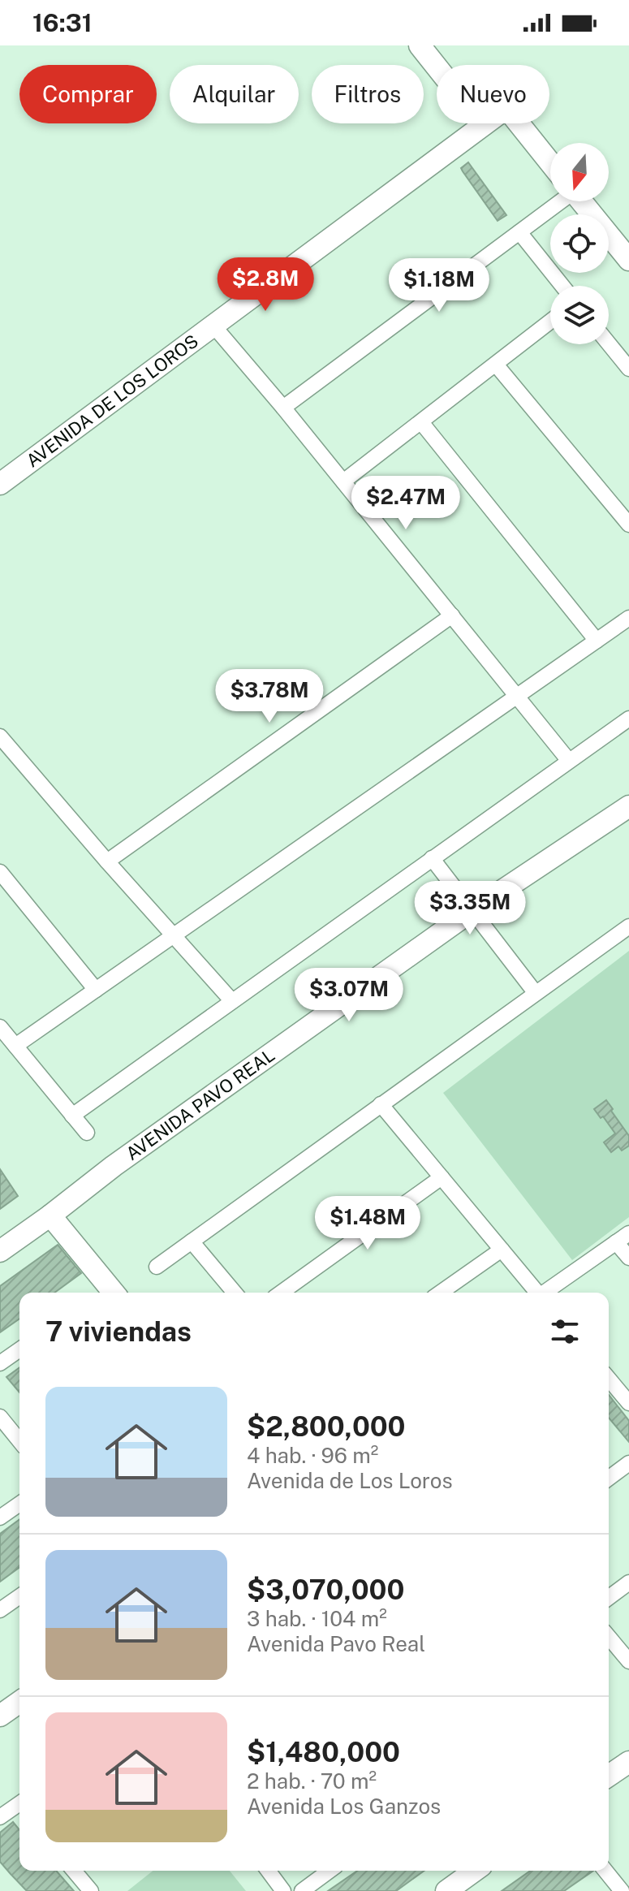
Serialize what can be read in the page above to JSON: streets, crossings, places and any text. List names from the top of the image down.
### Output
{
  "streets": {
    "main road": ["AVENIDA DE LOS LOROS", "AVENIDA PAVO REAL"]
  },
  "north": "bottom",
  "page": {
    "status": "16:31",
    "chip": [
      "Comprar",
      "Alquilar",
      "Filtros",
      "Nuevo"
    ],
    "price": [
      "$2.8M",
      "$1.18M",
      "$2.47M",
      "$3.78M",
      "$3.35M",
      "$3.07M",
      "$1.48M"
    ],
    "heading": "7 viviendas",
    "list": [
      {
        "name": "$2,800,000",
        "note": "4 hab. · 96 m² · Avenida de Los Loros"
      },
      {
        "name": "$3,070,000",
        "note": "3 hab. · 104 m² · Avenida Pavo Real"
      },
      {
        "name": "$1,480,000",
        "note": "2 hab. · 70 m² · Avenida Los Ganzos"
      }
    ]
  }
}
